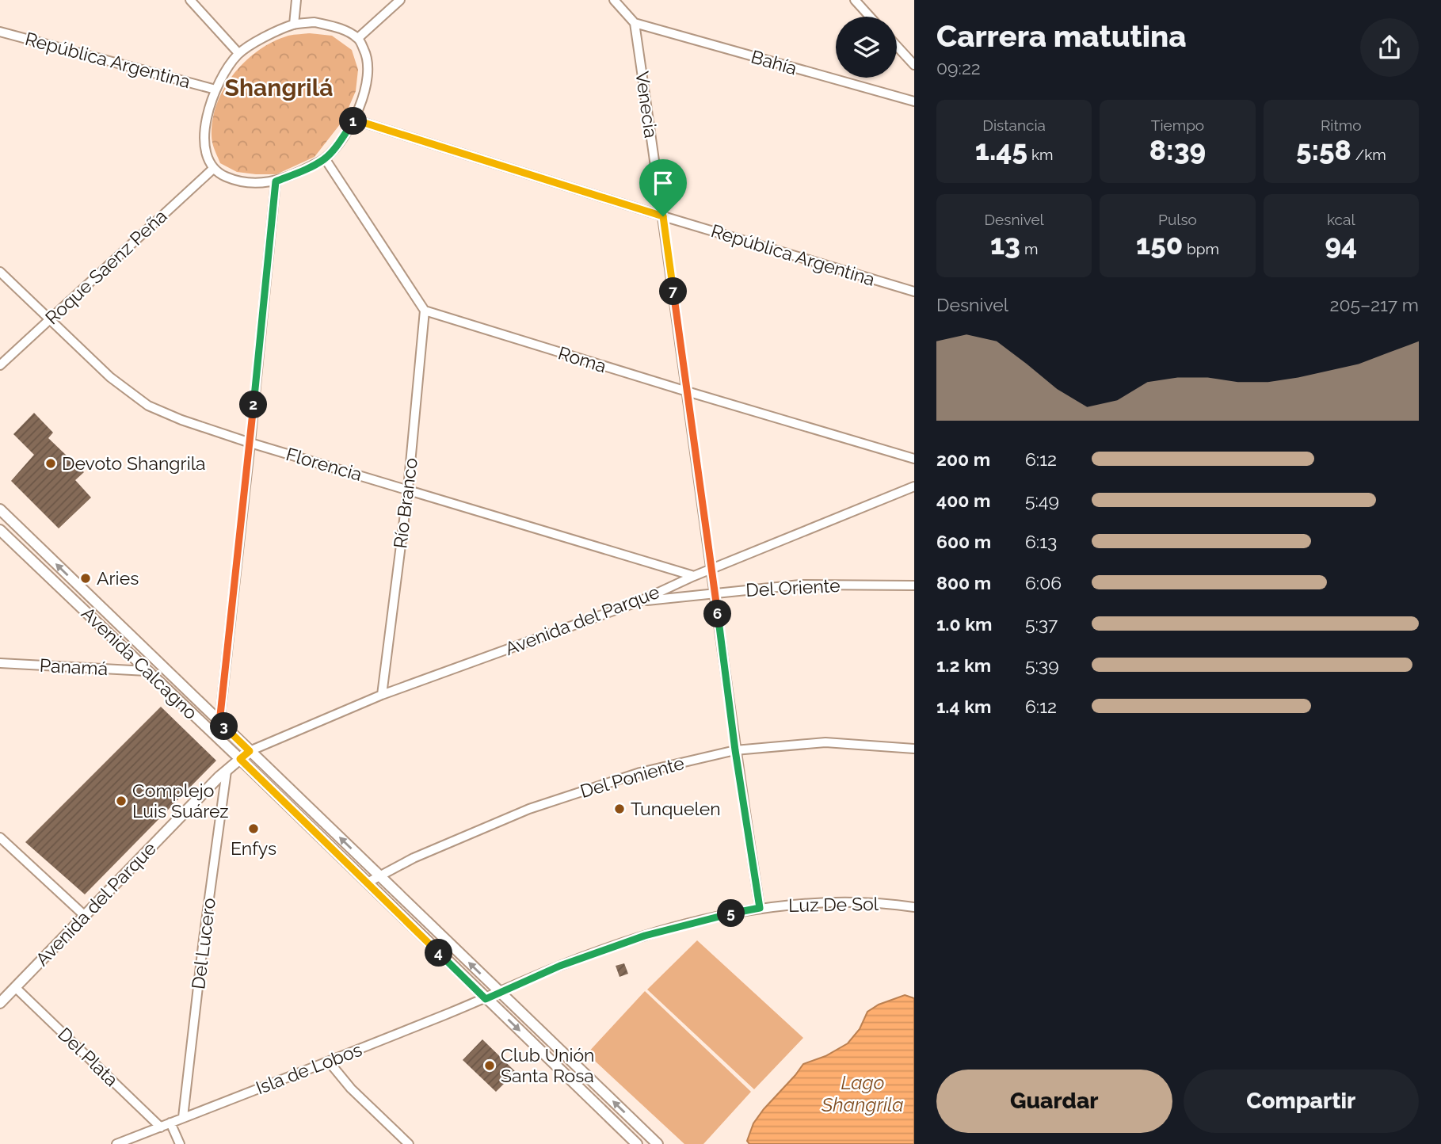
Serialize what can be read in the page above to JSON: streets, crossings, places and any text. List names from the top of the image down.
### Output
{
  "streets": {
    "street": [
      "República Argentina",
      "Bahía",
      "Venecia",
      "Roque Saenz Peña",
      "Roma",
      "Florencia",
      "Río Branco",
      "Del Oriente",
      "Avenida del Parque",
      "Avenida Calcagno",
      "Panamá",
      "Del Poniente",
      "Luz De Sol",
      "Del Lucero",
      "Del Plata",
      "Isla de Lobos"
    ]
  },
  "crossings": [
    ["República Argentina", "Venecia"],
    ["República Argentina", "Roque Saenz Peña"],
    ["Bahía", "Venecia"],
    ["Venecia", "Roma"],
    ["Venecia", "Del Oriente"],
    ["Venecia", "Avenida del Parque"],
    ["Venecia", "Del Poniente"],
    ["Venecia", "Luz De Sol"],
    ["Roque Saenz Peña", "Florencia"],
    ["Roma", "Río Branco"],
    ["Florencia", "Río Branco"],
    ["Florencia", "Avenida del Parque"],
    ["Río Branco", "Avenida del Parque"],
    ["Del Oriente", "Avenida del Parque"],
    ["Avenida del Parque", "Avenida Calcagno"],
    ["Avenida del Parque", "Del Lucero"],
    ["Avenida del Parque", "Del Plata"],
    ["Avenida Calcagno", "Panamá"],
    ["Avenida Calcagno", "Del Poniente"],
    ["Avenida Calcagno", "Luz De Sol"],
    ["Avenida Calcagno", "Isla de Lobos"],
    ["Luz De Sol", "Isla de Lobos"],
    ["Del Lucero", "Isla de Lobos"],
    ["Del Plata", "Isla de Lobos"]
  ],
  "districts": ["Shangrilá"],
  "water": ["Lago Shangrila"],
  "places": [
    "Devoto Shangrila",
    "Aries",
    "Complejo Luis Suárez",
    "Tunquelen",
    "Enfys",
    "Club Unión Santa Rosa"
  ],
  "page": {
    "heading": ["Carrera matutina", "09:22"],
    "stats": [
      ["Distancia", "1.45 km"],
      ["Tiempo", "8:39"],
      ["Ritmo", "5:58 /km"],
      ["Desnivel", "13 m"],
      ["Pulso", "150 bpm"],
      ["kcal", "94"]
    ],
    "pins": [
      "1",
      "7",
      "2",
      "6",
      "3",
      "5",
      "4"
    ],
    "chart": ["Desnivel", "205–217 m"],
    "list": [
      {
        "name": "200 m",
        "note": "6:12"
      },
      {
        "name": "400 m",
        "note": "5:49"
      },
      {
        "name": "600 m",
        "note": "6:13"
      },
      {
        "name": "800 m",
        "note": "6:06"
      },
      {
        "name": "1.0 km",
        "note": "5:37"
      },
      {
        "name": "1.2 km",
        "note": "5:39"
      },
      {
        "name": "1.4 km",
        "note": "6:12"
      }
    ],
    "buttons": ["Guardar", "Compartir"]
  }
}
